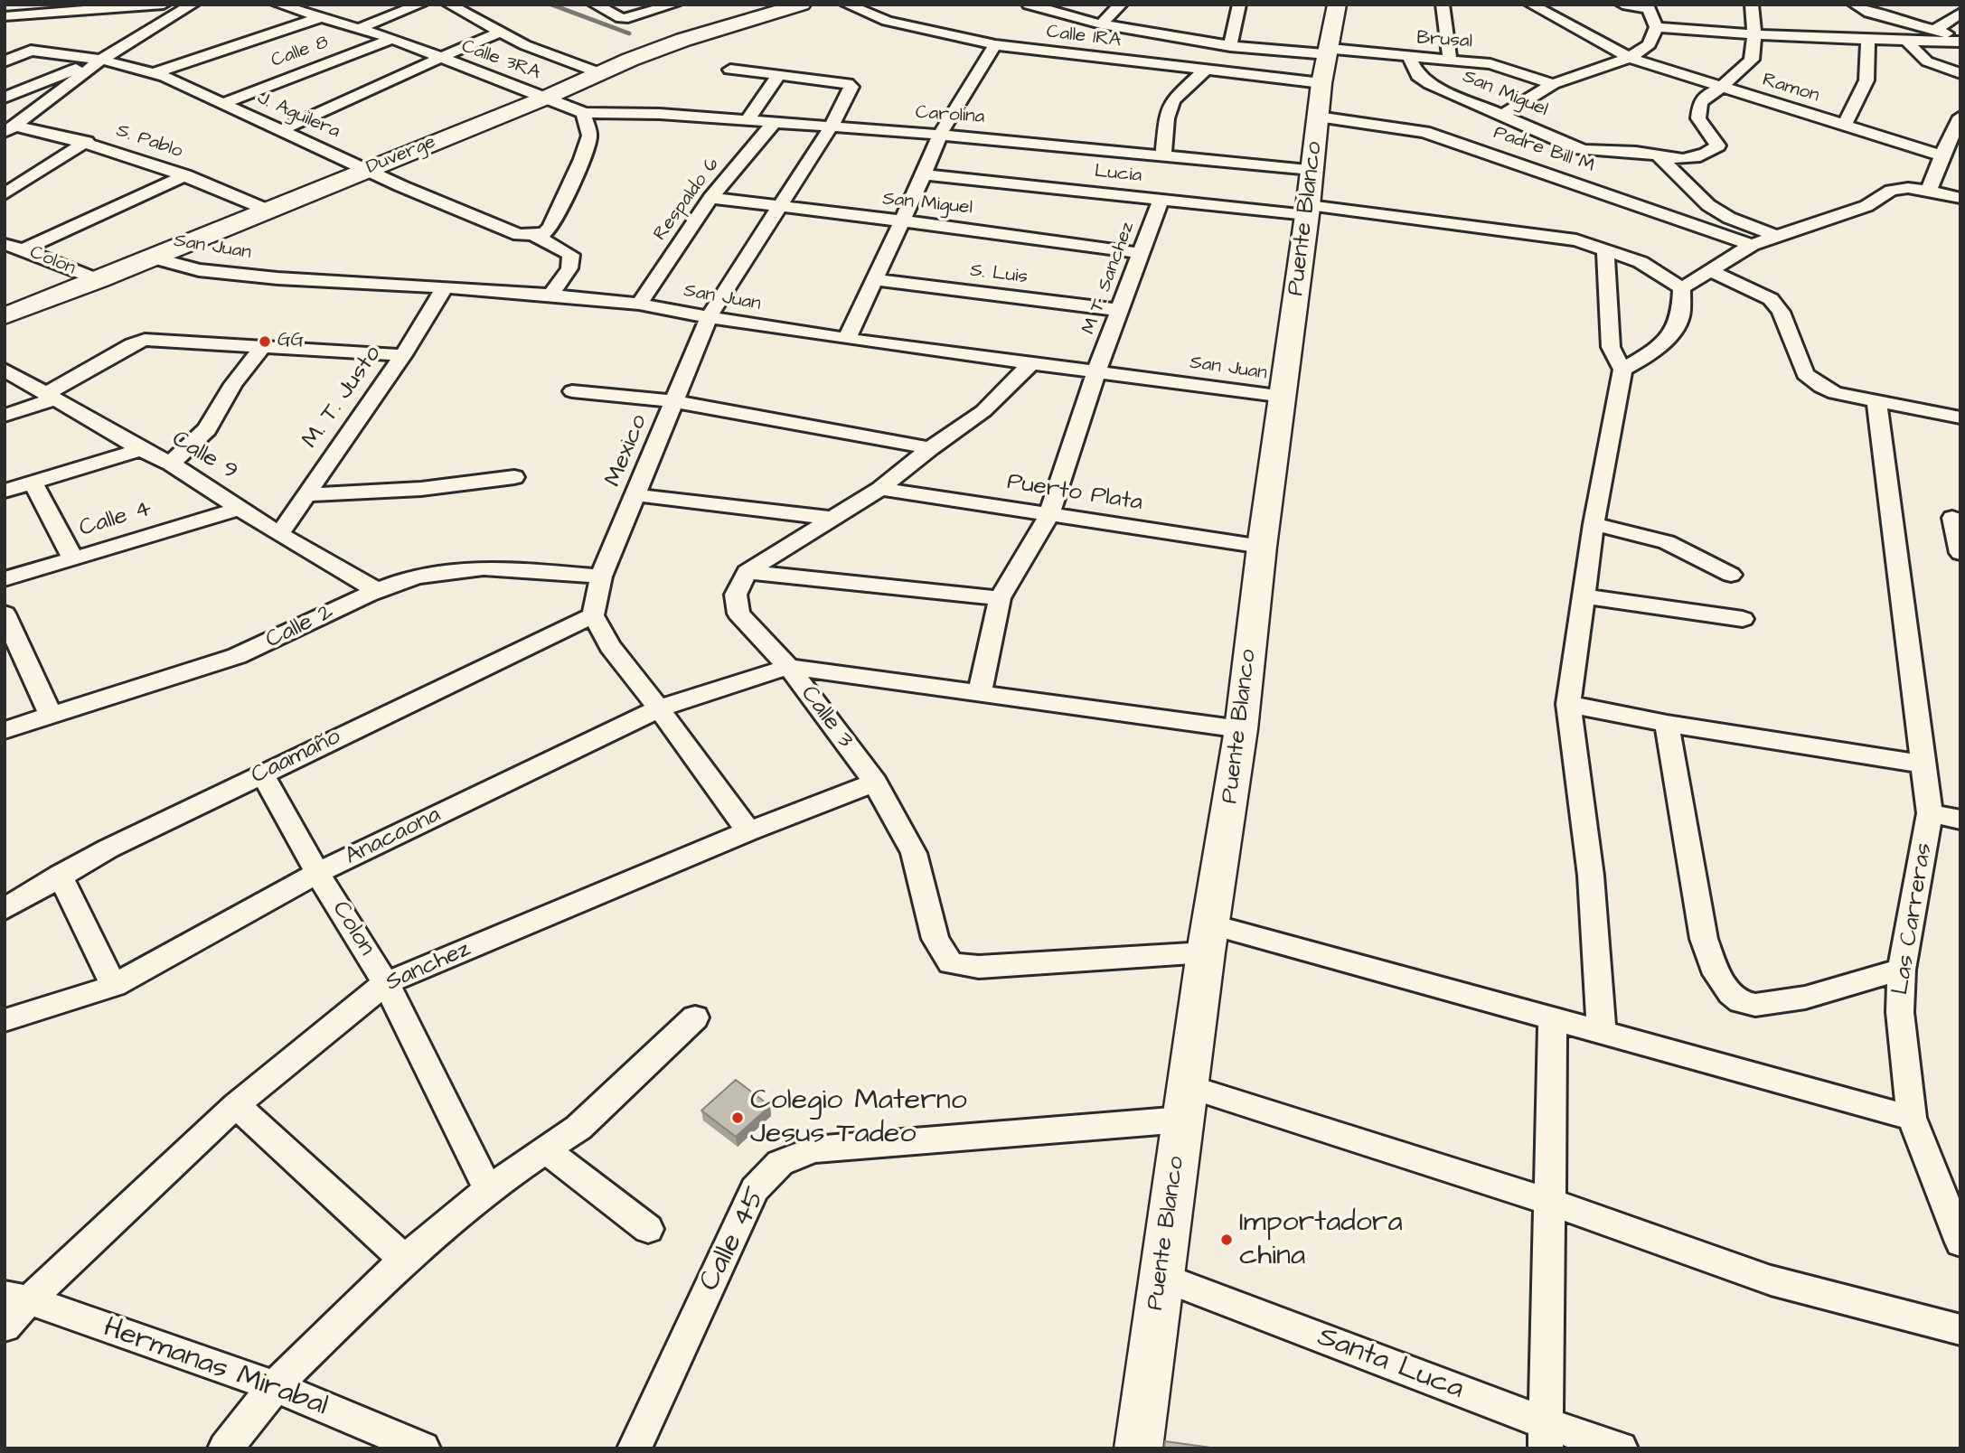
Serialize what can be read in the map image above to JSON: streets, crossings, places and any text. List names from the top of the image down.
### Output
{
  "streets": {
    "street": [
      "Calle 1RA",
      "Brusal",
      "Calle 8",
      "Calle 3RA",
      "Ramon",
      "San Miguel",
      "J. Aguilera",
      "Carolina",
      "S. Pablo",
      "Padre Bill M",
      "Duverge",
      "Lucia",
      "Respaldo 6",
      "Puente Blanco",
      "San Juan",
      "Colon",
      "S. Luis",
      "M T. Sanchez",
      "M. T. Justo",
      "Mexico",
      "Calle 9",
      "Puerto Plata",
      "Calle 4",
      "Calle 2",
      "Calle 3",
      "Caamaño",
      "Anacaona",
      "Las Carreras",
      "Sanchez",
      "Calle 45",
      "Santa Luca",
      "Hermanas Mirabal"
    ]
  },
  "crossings": [
    ["Calle 1RA", "Brusal"],
    ["Calle 1RA", "Puente Blanco"],
    ["Brusal", "San Miguel"],
    ["Brusal", "Puente Blanco"],
    ["Calle 8", "Calle 3RA"],
    ["Calle 8", "J. Aguilera"],
    ["Calle 3RA", "Carolina"],
    ["Calle 3RA", "Duverge"],
    ["San Miguel", "Respaldo 6"],
    ["San Miguel", "M T. Sanchez"],
    ["San Miguel", "Mexico"],
    ["J. Aguilera", "Duverge"],
    ["Carolina", "Respaldo 6"],
    ["Carolina", "Puente Blanco"],
    ["Carolina", "Mexico"],
    ["S. Pablo", "Duverge"],
    ["Padre Bill M", "Puente Blanco"],
    ["Duverge", "San Juan"],
    ["Duverge", "Colon"],
    ["Lucia", "Puente Blanco"],
    ["Lucia", "M T. Sanchez"],
    ["Respaldo 6", "San Juan"],
    ["Puente Blanco", "San Juan"],
    ["Puente Blanco", "Puerto Plata"],
    ["Puente Blanco", "Calle 3"],
    ["Puente Blanco", "Calle 45"],
    ["Puente Blanco", "Santa Luca"],
    ["San Juan", "M T. Sanchez"],
    ["San Juan", "M. T. Justo"],
    ["San Juan", "Mexico"],
    ["Colon", "Caamaño"],
    ["Colon", "Anacaona"],
    ["Colon", "Sanchez"],
    ["S. Luis", "M T. Sanchez"],
    ["M T. Sanchez", "Puerto Plata"],
    ["M. T. Justo", "Calle 9"],
    ["Mexico", "Calle 2"],
    ["Mexico", "Caamaño"],
    ["Calle 9", "Calle 4"],
    ["Calle 9", "Calle 2"],
    ["Calle 3", "Anacaona"],
    ["Calle 3", "Sanchez"],
    ["Sanchez", "Hermanas Mirabal"]
  ],
  "places": ["GG", "Colegio Materno Jesus Tadeo", "Importadora china"]
}
